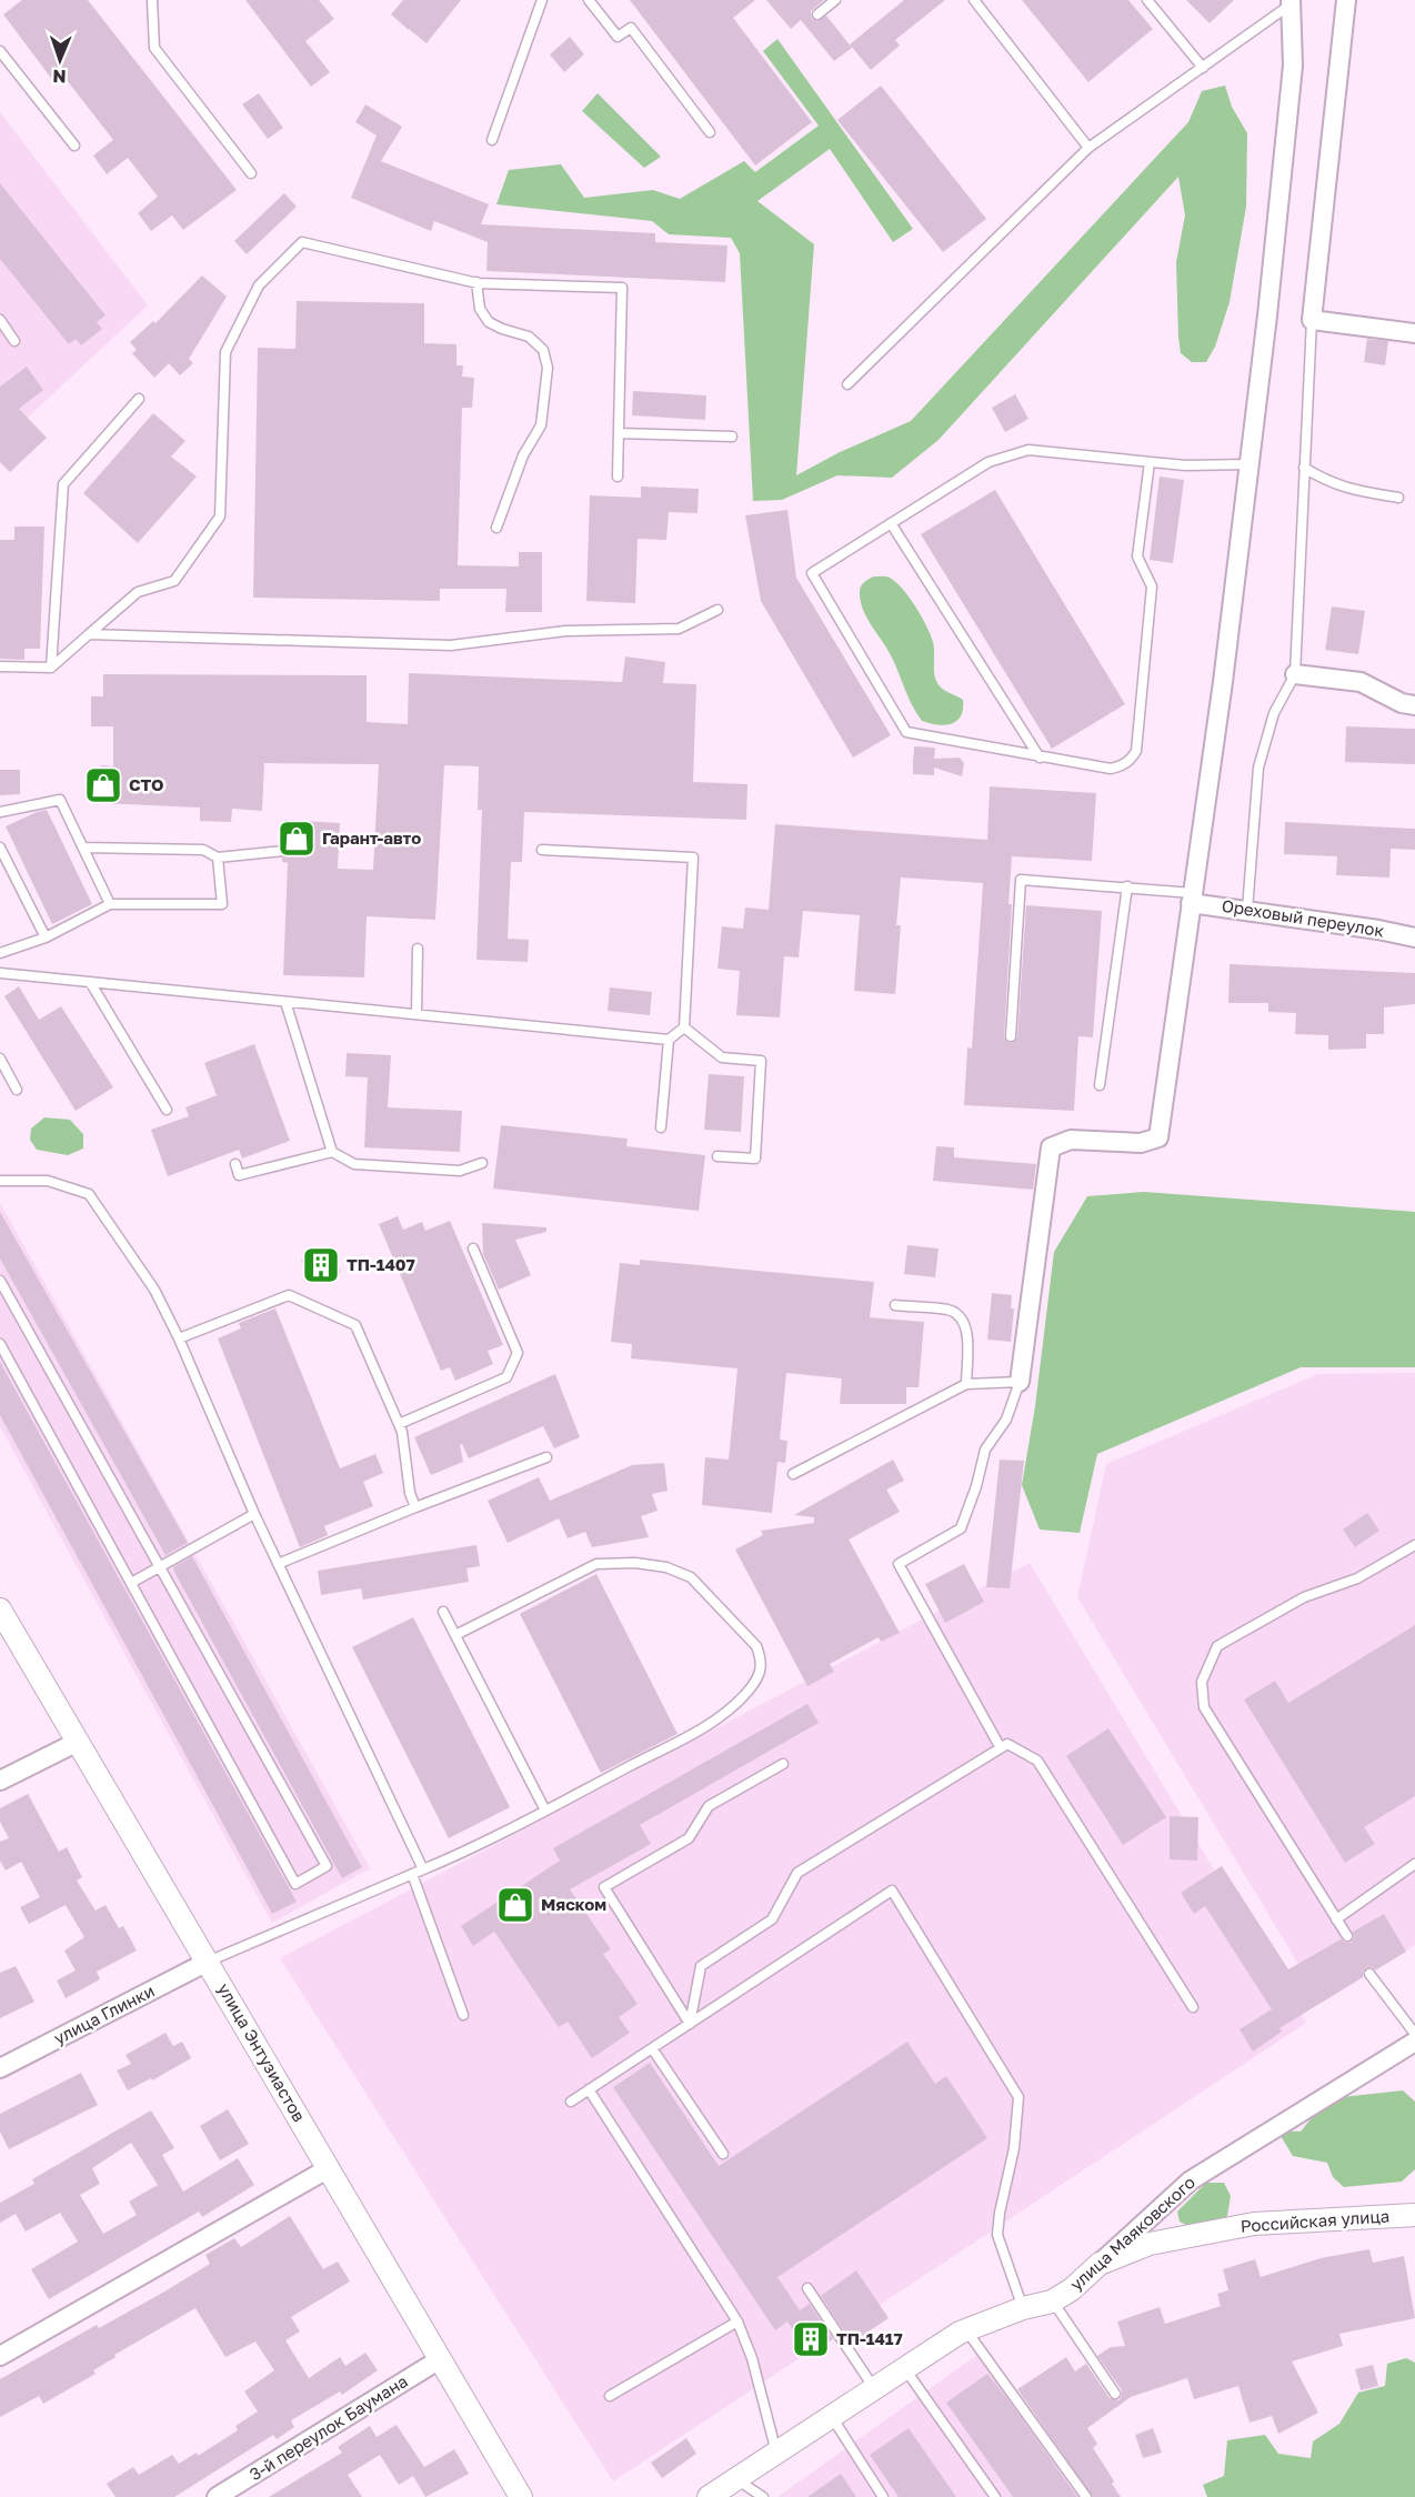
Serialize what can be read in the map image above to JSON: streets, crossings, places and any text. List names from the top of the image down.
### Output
{
  "streets": {
    "street": [
      "Ореховый переулок",
      "улица Глинки",
      "улица Энтузиастов",
      "Российская улица",
      "улица Маяковского",
      "3-й переулок Баумана"
    ]
  },
  "crossings": [
    ["улица Глинки", "улица Энтузиастов"],
    ["улица Энтузиастов", "3-й переулок Баумана"],
    ["Российская улица", "улица Маяковского"]
  ],
  "places": {
    "shop": ["СТО", "Гарант-авто", "Мяском"],
    "building": ["ТП-1407", "ТП-1417"]
  },
  "north": "bottom"
}
